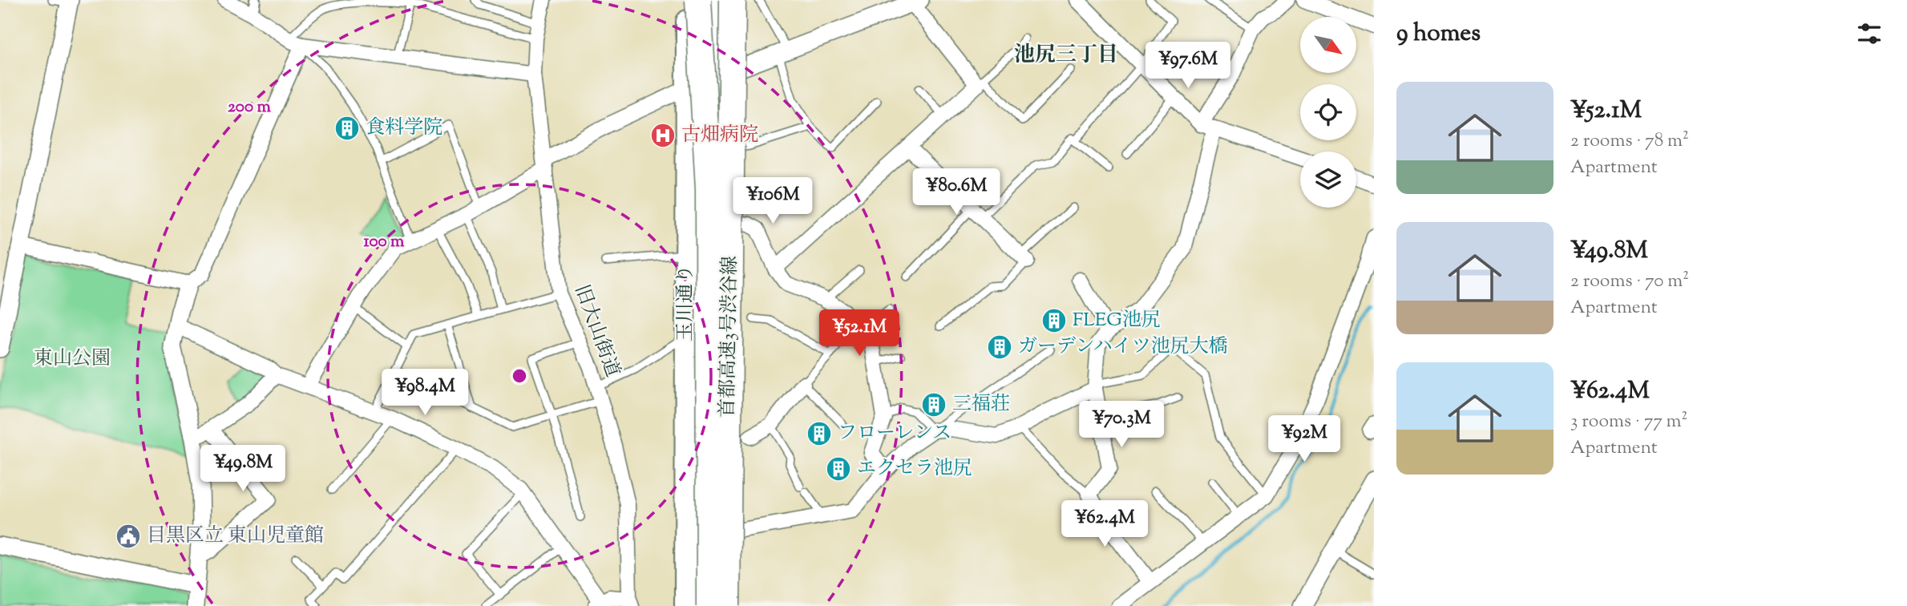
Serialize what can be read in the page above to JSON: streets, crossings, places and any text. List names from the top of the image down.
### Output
{
  "streets": {
    "highway": ["玉川通り", "首都高速3号渋谷線"],
    "street": ["旧大山街道"]
  },
  "districts": ["池尻三丁目"],
  "parks": ["東山公園"],
  "places": {
    "building": [
      "食料学院",
      "FLEG池尻",
      "ガーデンハイツ池尻大橋",
      "三福荘",
      "フローレンス",
      "エクセラ池尻"
    ],
    "hospital": ["古畑病院"],
    "public building": ["目黒区立 東山児童館"]
  },
  "north": "bottom right",
  "page": {
    "heading": "9 homes",
    "price": [
      "¥97.6M",
      "¥80.6M",
      "¥106M",
      "¥52.1M",
      "¥98.4M",
      "¥70.3M",
      "¥92M",
      "¥49.8M",
      "¥62.4M"
    ],
    "list": [
      {
        "name": "¥52.1M",
        "note": "2 rooms · 78 m² · Apartment"
      },
      {
        "name": "¥49.8M",
        "note": "2 rooms · 70 m² · Apartment"
      },
      {
        "name": "¥62.4M",
        "note": "3 rooms · 77 m² · Apartment"
      }
    ]
  },
  "rings": ["200 m", "100 m"]
}
